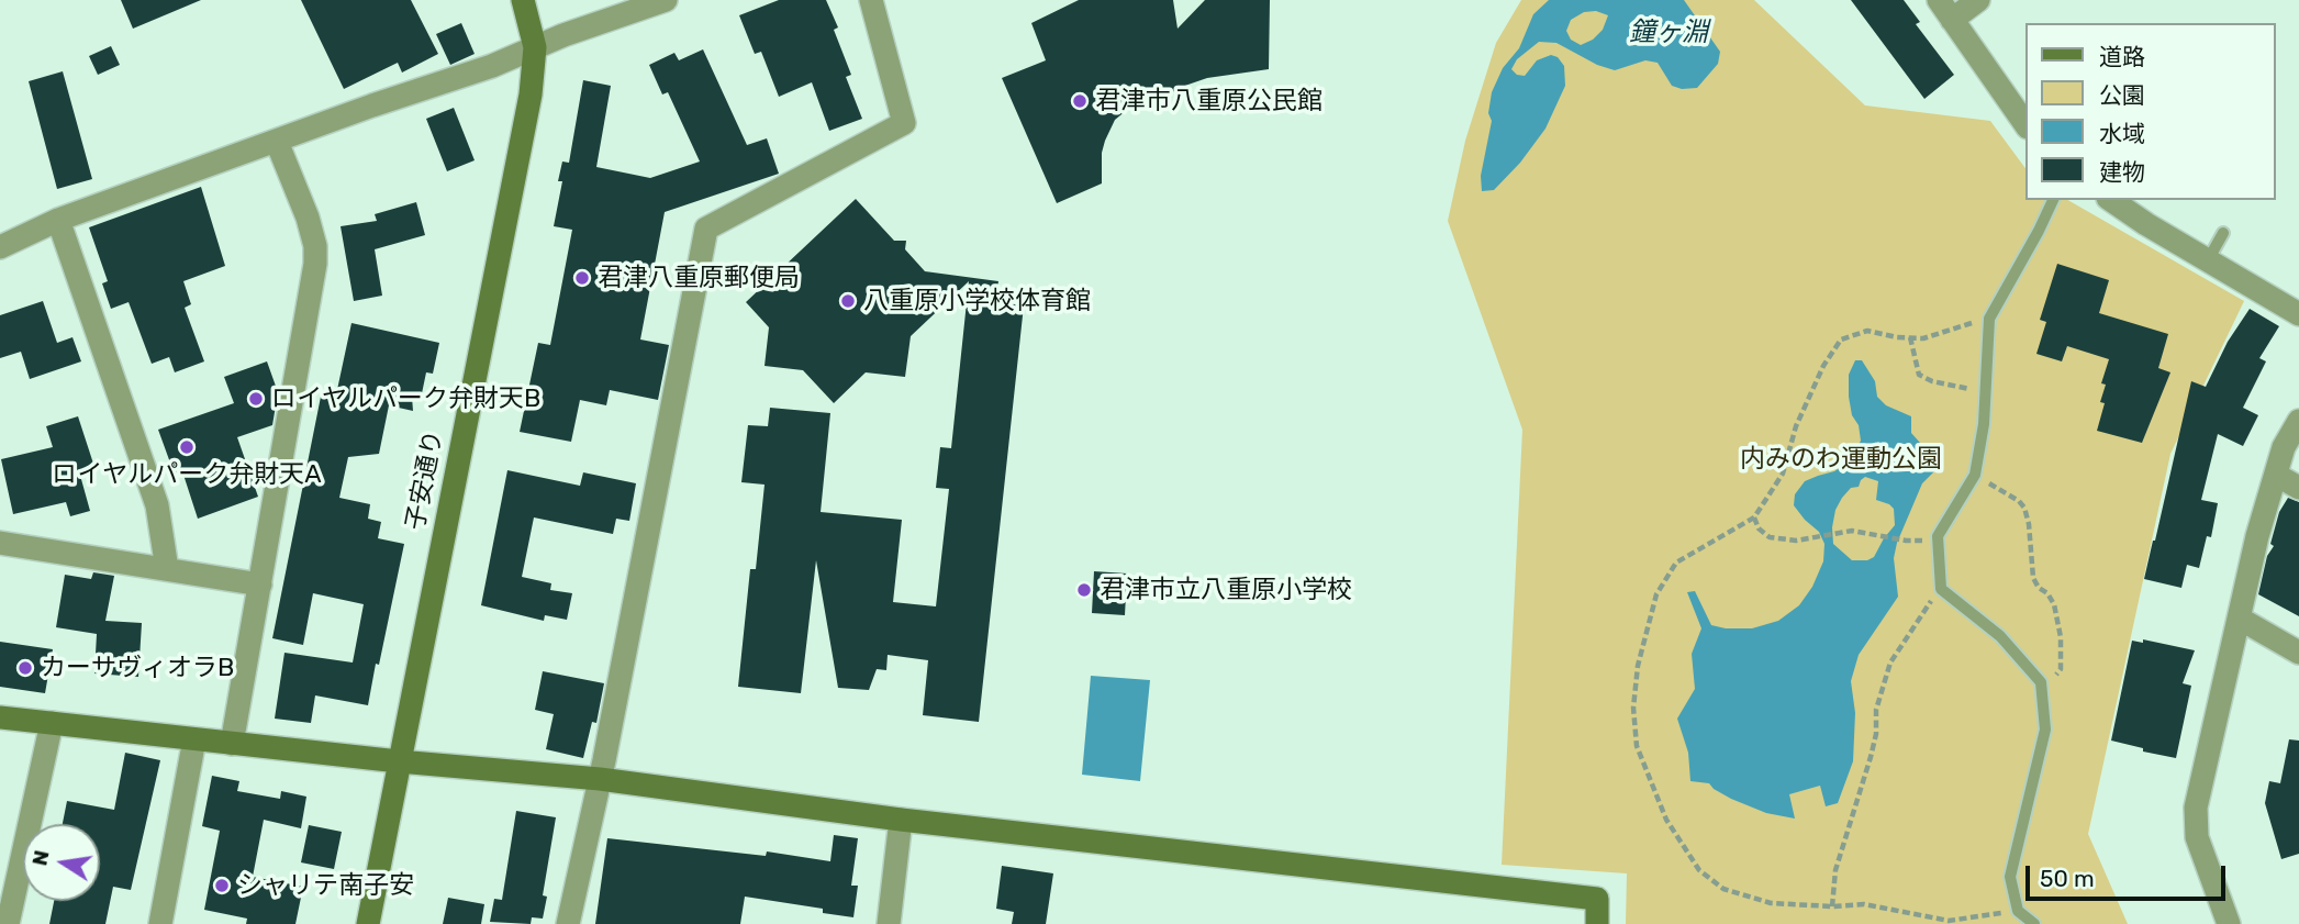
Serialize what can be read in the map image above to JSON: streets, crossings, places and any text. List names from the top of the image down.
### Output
{
  "streets": {
    "street": ["子安通り"]
  },
  "water": ["鐘ヶ淵"],
  "parks": ["内みのわ運動公園"],
  "places": [
    "君津市八重原公民館",
    "君津八重原郵便局",
    "八重原小学校体育館",
    "ロイヤルパーク弁財天B",
    "ロイヤルパーク弁財天A",
    "君津市立八重原小学校",
    "カーサヴィオラB",
    "シャリテ南子安"
  ],
  "legend": [
    "道路",
    "公園",
    "水域",
    "建物"
  ],
  "scale_bar": "50 m",
  "north": "left"
}
